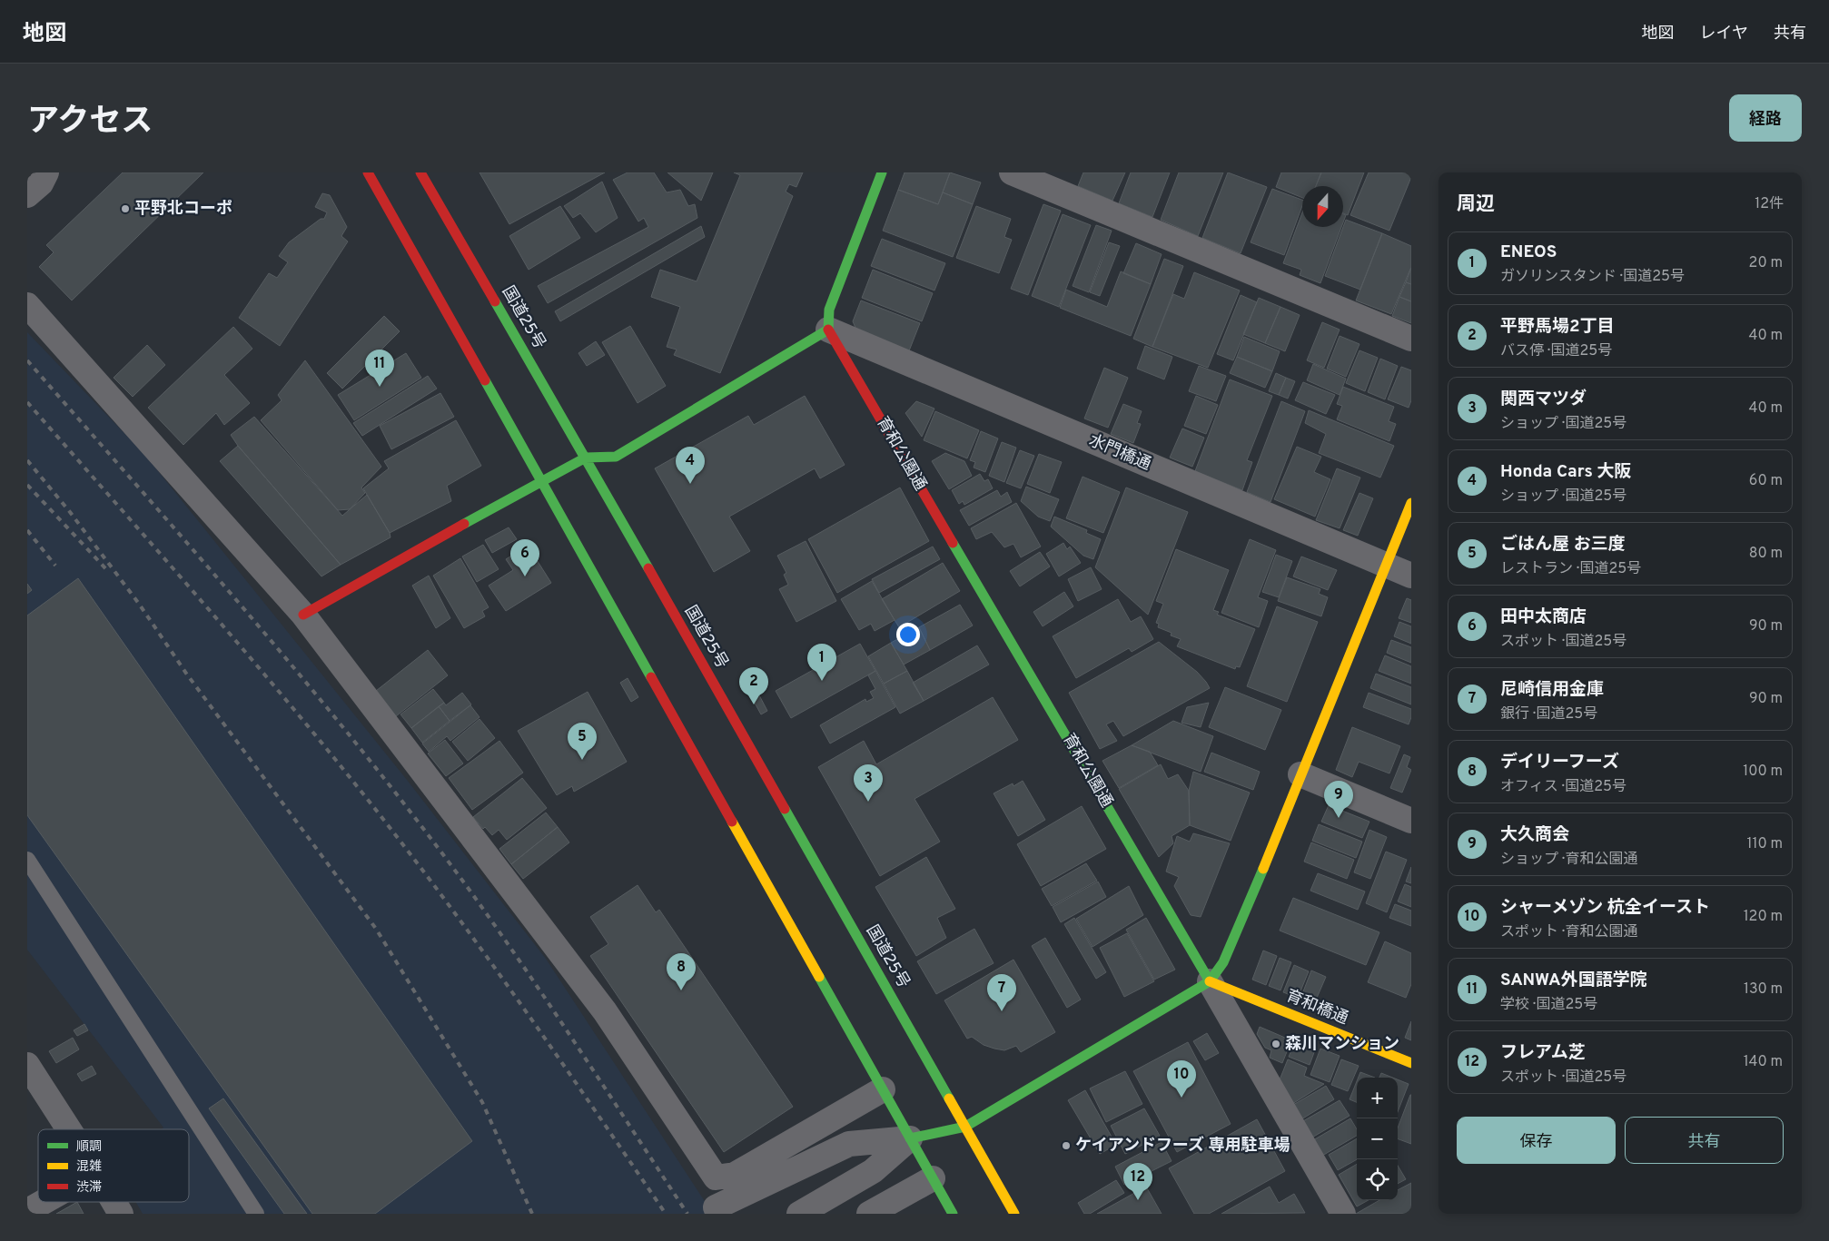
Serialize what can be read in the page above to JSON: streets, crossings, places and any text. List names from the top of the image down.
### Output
{
  "streets": {
    "main road": ["国道25号", "育和公園通", "育和橋通"],
    "street": ["水門橋通"]
  },
  "crossings": [
    ["水門橋通", "育和公園通"],
    ["育和公園通", "育和橋通"]
  ],
  "places": ["平野北コーポ", "森川マンション", "ケイアンドフーズ 専用駐車場"],
  "legend": ["順調", "混雑", "渋滞"],
  "north": "bottom",
  "page": {
    "header": "地図",
    "nav": ["地図", "レイヤ", "共有"],
    "title": "アクセス",
    "buttons": [
      "経路",
      ["保存", "共有"]
    ],
    "heading": ["周辺", "12件"],
    "list": [
      {
        "mark": "1",
        "name": "ENEOS",
        "note": "ガソリンスタンド · 国道25号",
        "value": "20 m"
      },
      {
        "mark": "2",
        "name": "平野馬場2丁目",
        "note": "バス停 · 国道25号",
        "value": "40 m"
      },
      {
        "mark": "3",
        "name": "関西マツダ",
        "note": "ショップ · 国道25号",
        "value": "40 m"
      },
      {
        "mark": "4",
        "name": "Honda Cars 大阪",
        "note": "ショップ · 国道25号",
        "value": "60 m"
      },
      {
        "mark": "5",
        "name": "ごはん屋 お三度",
        "note": "レストラン · 国道25号",
        "value": "80 m"
      },
      {
        "mark": "6",
        "name": "田中太商店",
        "note": "スポット · 国道25号",
        "value": "90 m"
      },
      {
        "mark": "7",
        "name": "尼崎信用金庫",
        "note": "銀行 · 国道25号",
        "value": "90 m"
      },
      {
        "mark": "8",
        "name": "デイリーフーズ",
        "note": "オフィス · 国道25号",
        "value": "100 m"
      },
      {
        "mark": "9",
        "name": "大久商会",
        "note": "ショップ · 育和公園通",
        "value": "110 m"
      },
      {
        "mark": "10",
        "name": "シャーメゾン 杭全イースト",
        "note": "スポット · 育和公園通",
        "value": "120 m"
      },
      {
        "mark": "11",
        "name": "SANWA外国語学院",
        "note": "学校 · 国道25号",
        "value": "130 m"
      },
      {
        "mark": "12",
        "name": "フレアム芝",
        "note": "スポット · 国道25号",
        "value": "140 m"
      }
    ],
    "pins": [
      "11",
      "4",
      "6",
      "1",
      "2",
      "5",
      "3",
      "9",
      "8",
      "7",
      "10",
      "12"
    ],
    "map_buttons": ["+", "−"]
  }
}
